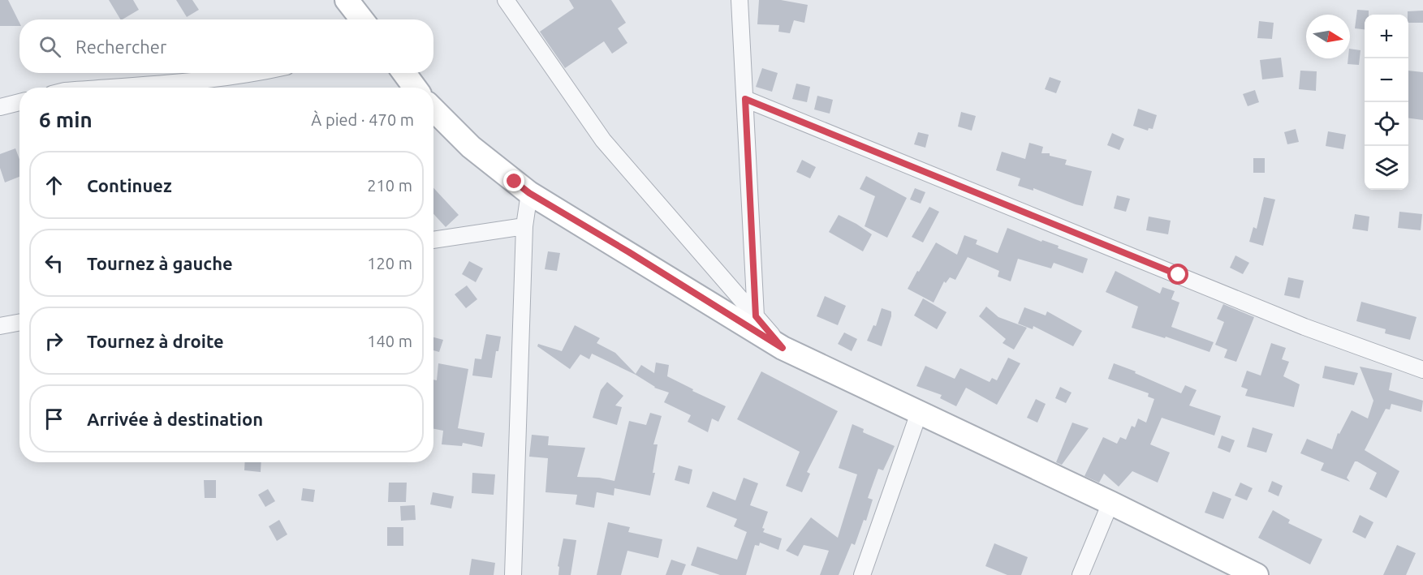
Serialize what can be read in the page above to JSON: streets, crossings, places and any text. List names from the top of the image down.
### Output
{
  "north": "right",
  "page": {
    "map_buttons": ["+", "−"],
    "search": "Rechercher",
    "heading": ["6 min", "À pied · 470 m"],
    "list": [
      ["Continuez", "210 m"],
      ["Tournez à gauche", "120 m"],
      ["Tournez à droite", "140 m"],
      "Arrivée à destination"
    ]
  }
}
